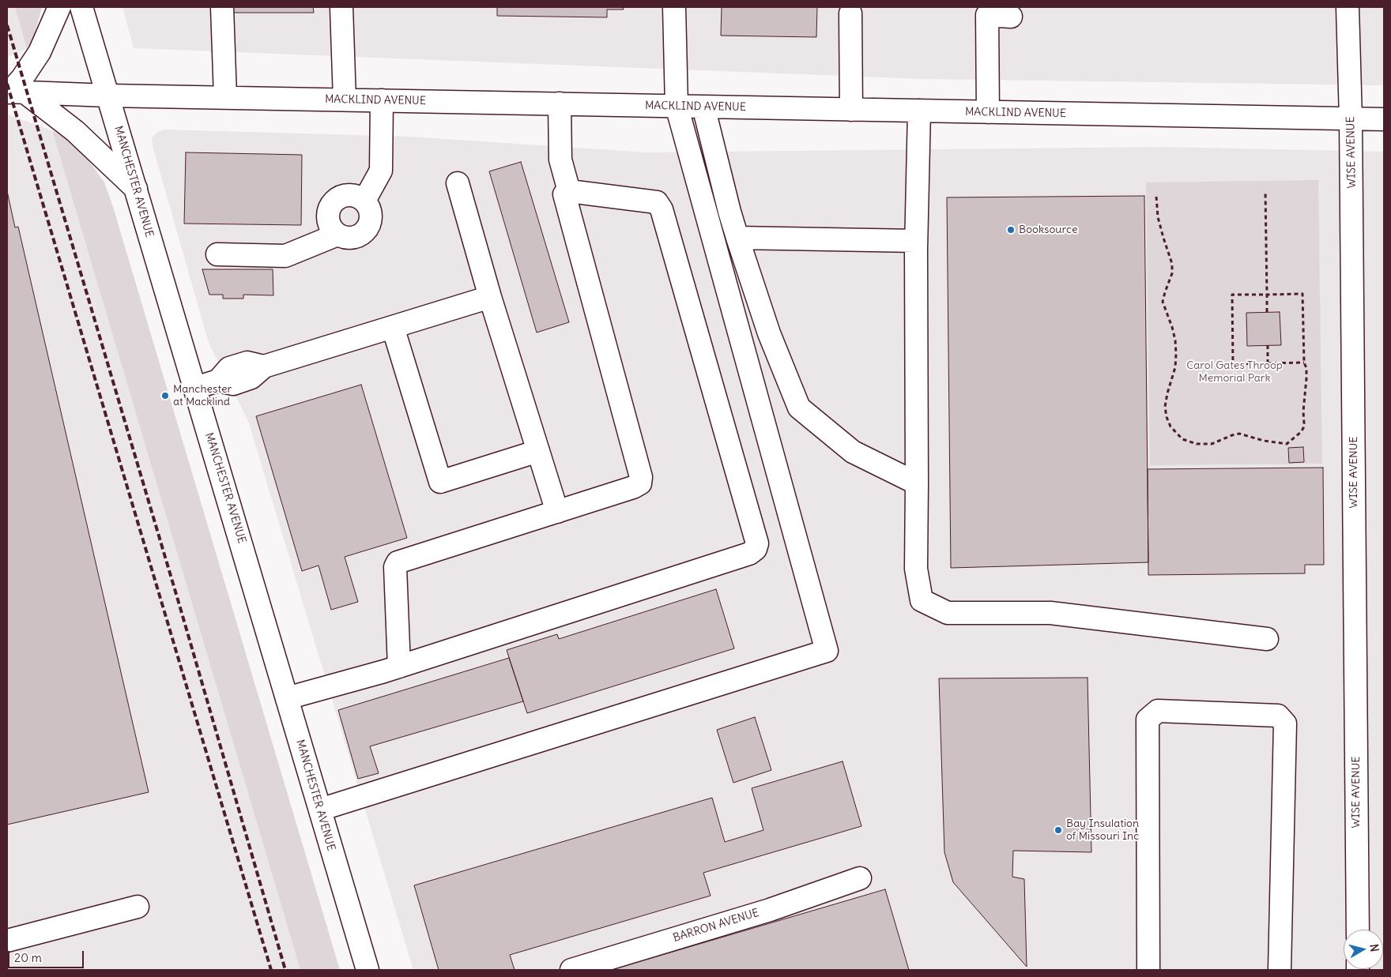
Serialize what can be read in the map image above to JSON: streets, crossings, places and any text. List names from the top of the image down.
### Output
{
  "streets": {
    "street": [
      "MACKLIND AVENUE",
      "WISE AVENUE",
      "MANCHESTER AVENUE",
      "BARRON AVENUE"
    ]
  },
  "crossings": [
    ["MACKLIND AVENUE", "WISE AVENUE"],
    ["MACKLIND AVENUE", "MANCHESTER AVENUE"]
  ],
  "parks": ["Carol Gates Throop Memorial Park"],
  "places": ["Booksource", "Manchester at Macklind", "Bay Insulation of Missouri Inc"],
  "scale_bar": "20 m",
  "north": "right"
}
